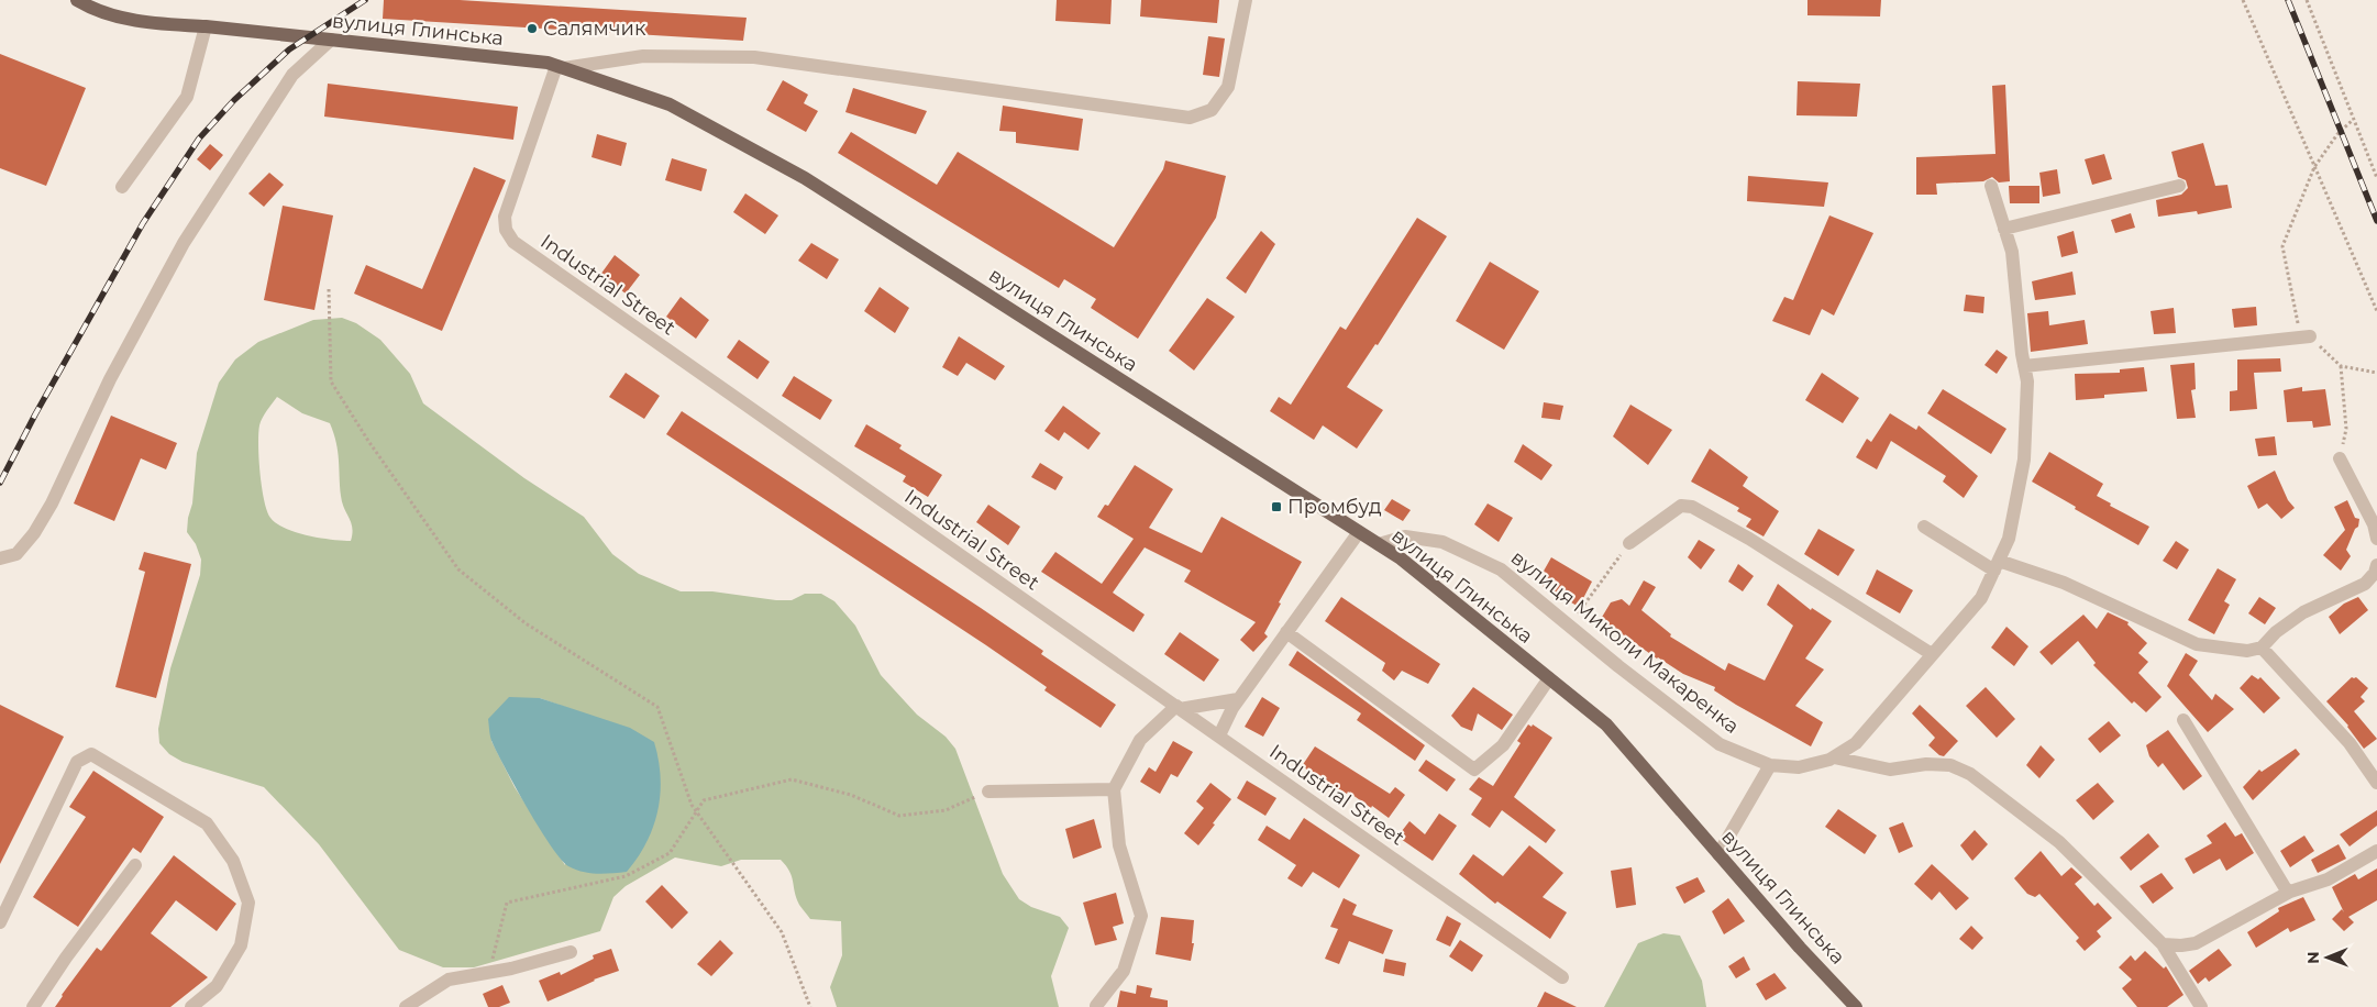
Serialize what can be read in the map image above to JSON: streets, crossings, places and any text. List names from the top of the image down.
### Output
{
  "streets": {
    "main road": ["вулиця Глинська"],
    "street": ["Industrial Street", "вулиця Миколи Макаренка"]
  },
  "crossings": [
    ["вулиця Глинська", "Industrial Street"],
    ["вулиця Глинська", "вулиця Миколи Макаренка"]
  ],
  "places": {
    "other": ["Салямчик"],
    "transit": ["Промбуд"]
  },
  "north": "left"
}
